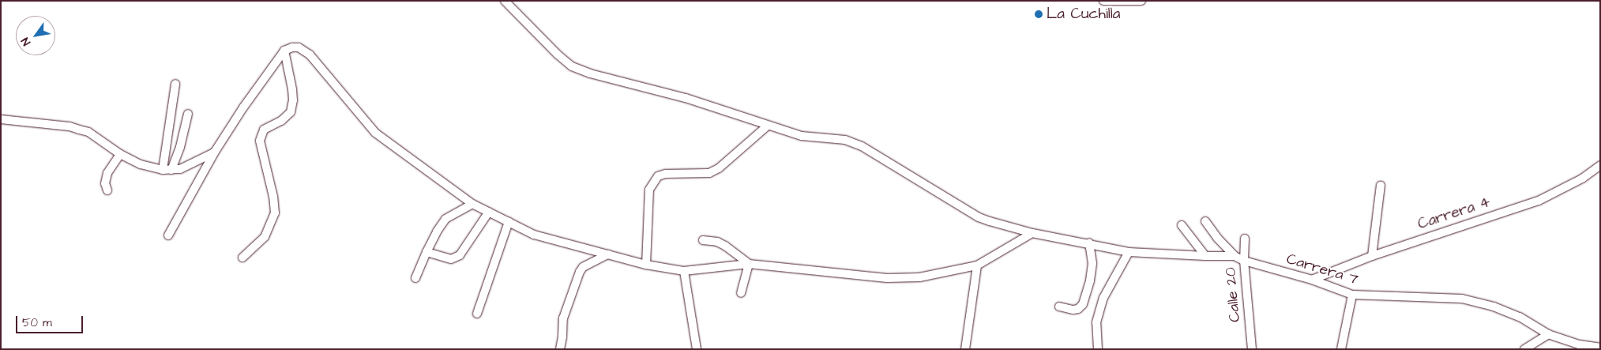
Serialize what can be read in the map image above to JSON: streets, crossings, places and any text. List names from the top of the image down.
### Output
{
  "streets": {
    "street": ["Carrera 4", "Carrera 7", "Calle 20"]
  },
  "crossings": [
    ["Carrera 4", "Carrera 7"],
    ["Carrera 7", "Calle 20"]
  ],
  "places": ["La Cuchilla"],
  "scale_bar": "50 m",
  "north": "bottom left"
}
